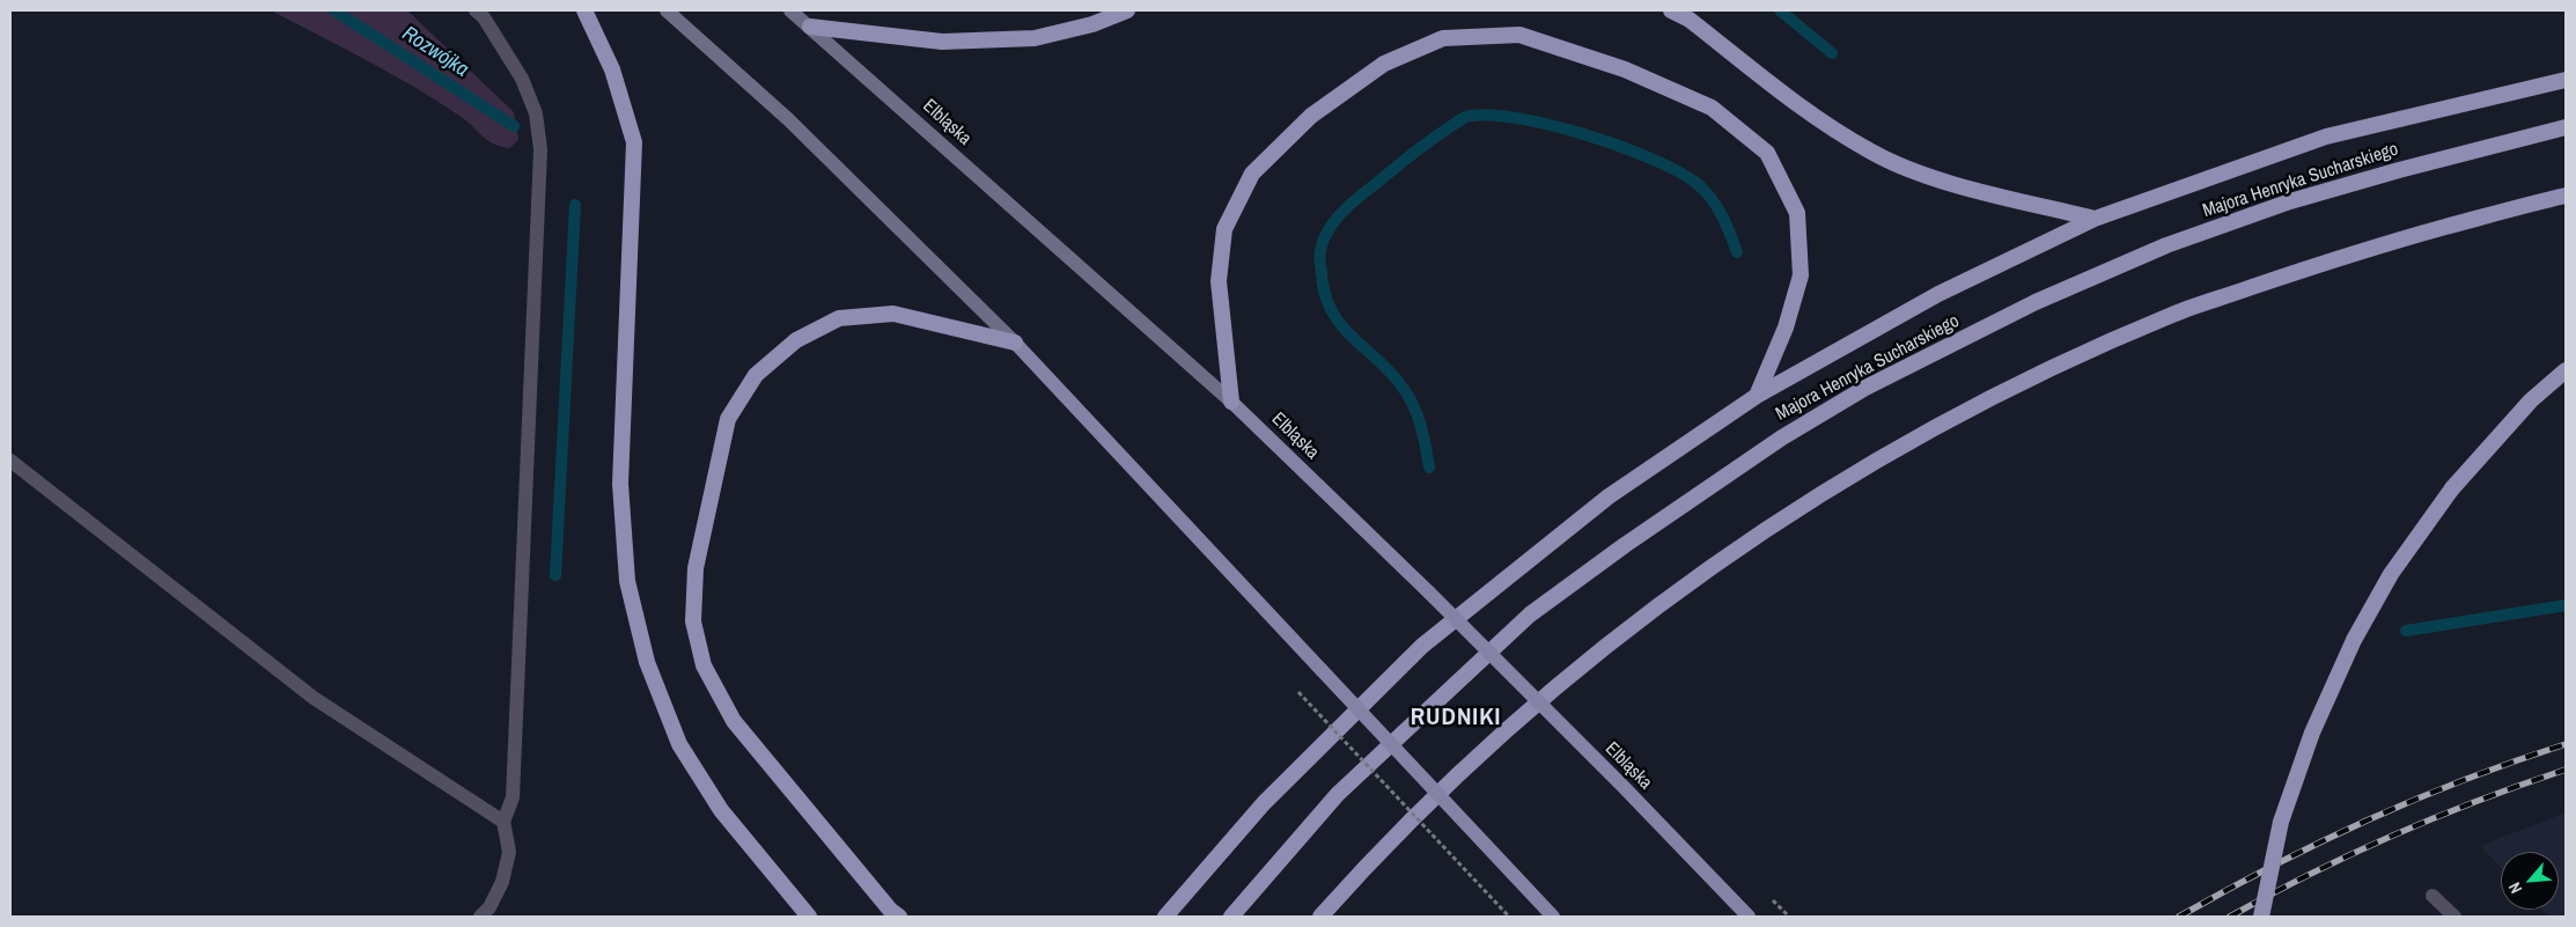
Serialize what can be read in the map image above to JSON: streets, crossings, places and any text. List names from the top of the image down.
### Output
{
  "streets": {
    "highway": ["Majora Henryka Sucharskiego"],
    "main road": ["Elbląska"]
  },
  "districts": ["RUDNIKI"],
  "water": ["Rozwójka"],
  "north": "bottom left"
}
